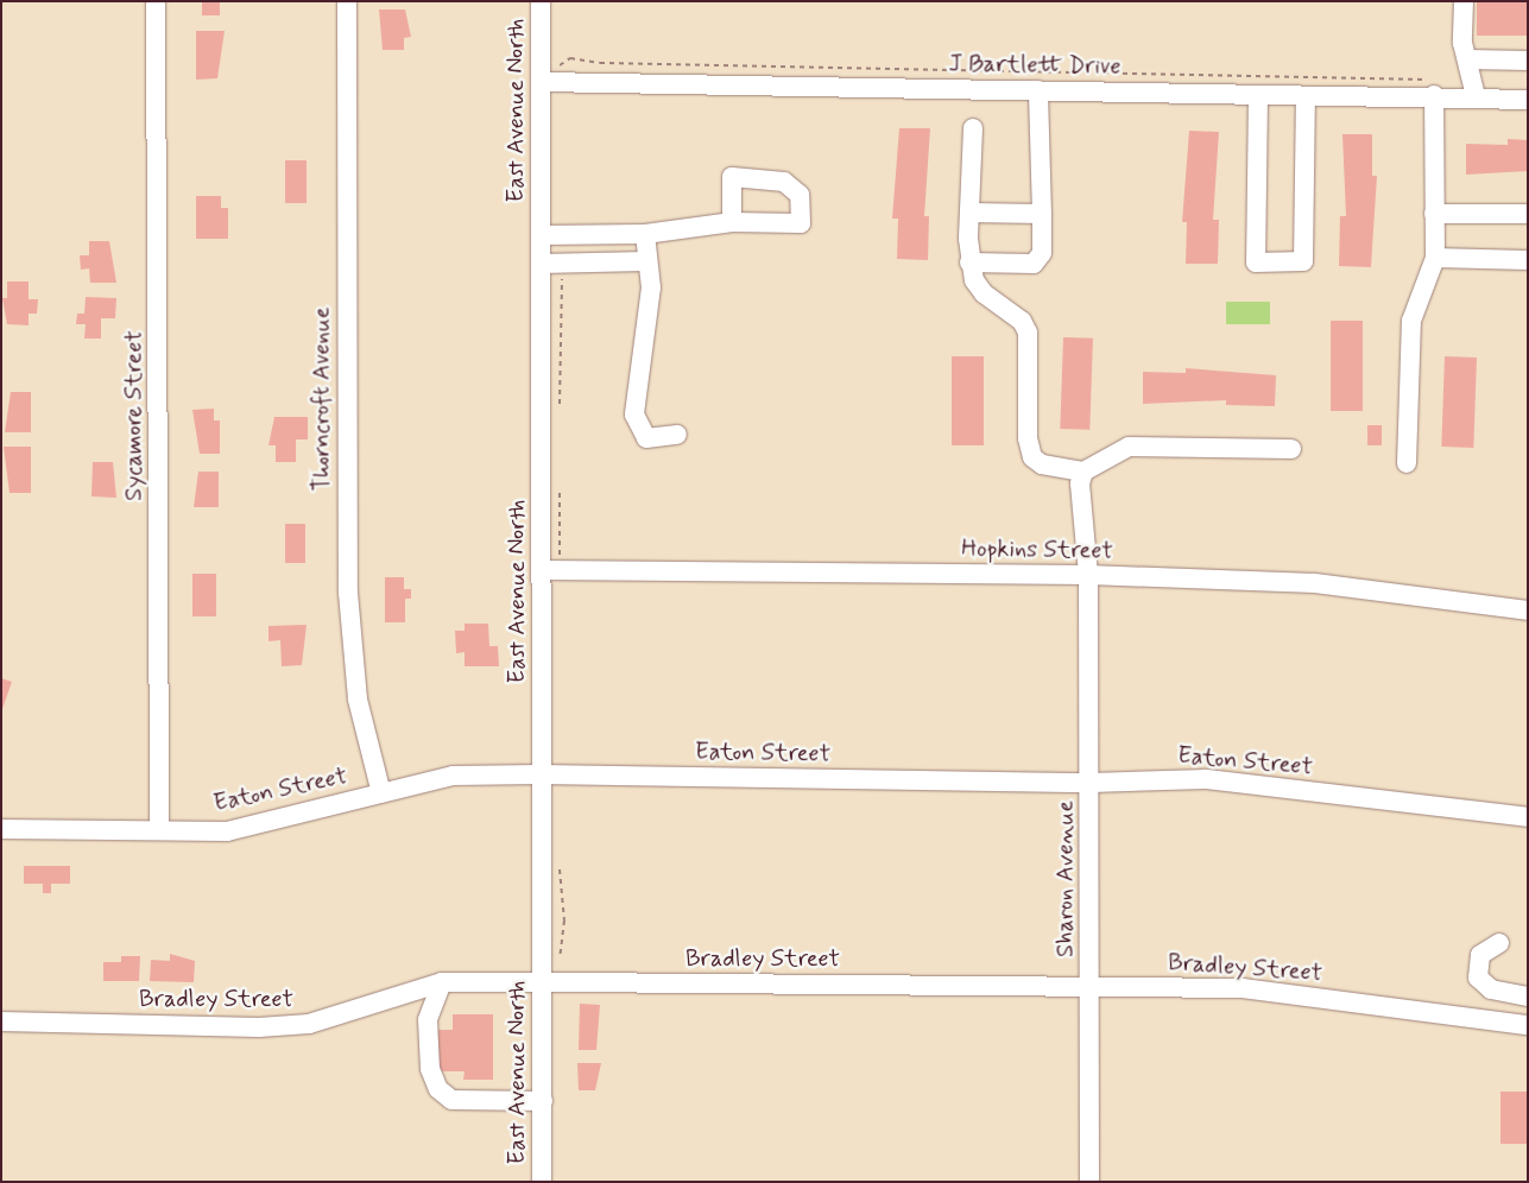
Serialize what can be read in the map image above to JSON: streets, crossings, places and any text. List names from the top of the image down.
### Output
{
  "streets": {
    "street": [
      "J Bartlett Drive",
      "East Avenue North",
      "Thorncroft Avenue",
      "Sycamore Street",
      "Hopkins Street",
      "Eaton Street",
      "Sharon Avenue",
      "Bradley Street"
    ]
  },
  "crossings": [
    ["J Bartlett Drive", "East Avenue North"],
    ["East Avenue North", "Hopkins Street"],
    ["East Avenue North", "Eaton Street"],
    ["East Avenue North", "Bradley Street"],
    ["Thorncroft Avenue", "Eaton Street"],
    ["Sycamore Street", "Eaton Street"],
    ["Hopkins Street", "Sharon Avenue"],
    ["Eaton Street", "Sharon Avenue"],
    ["Sharon Avenue", "Bradley Street"]
  ]
}
